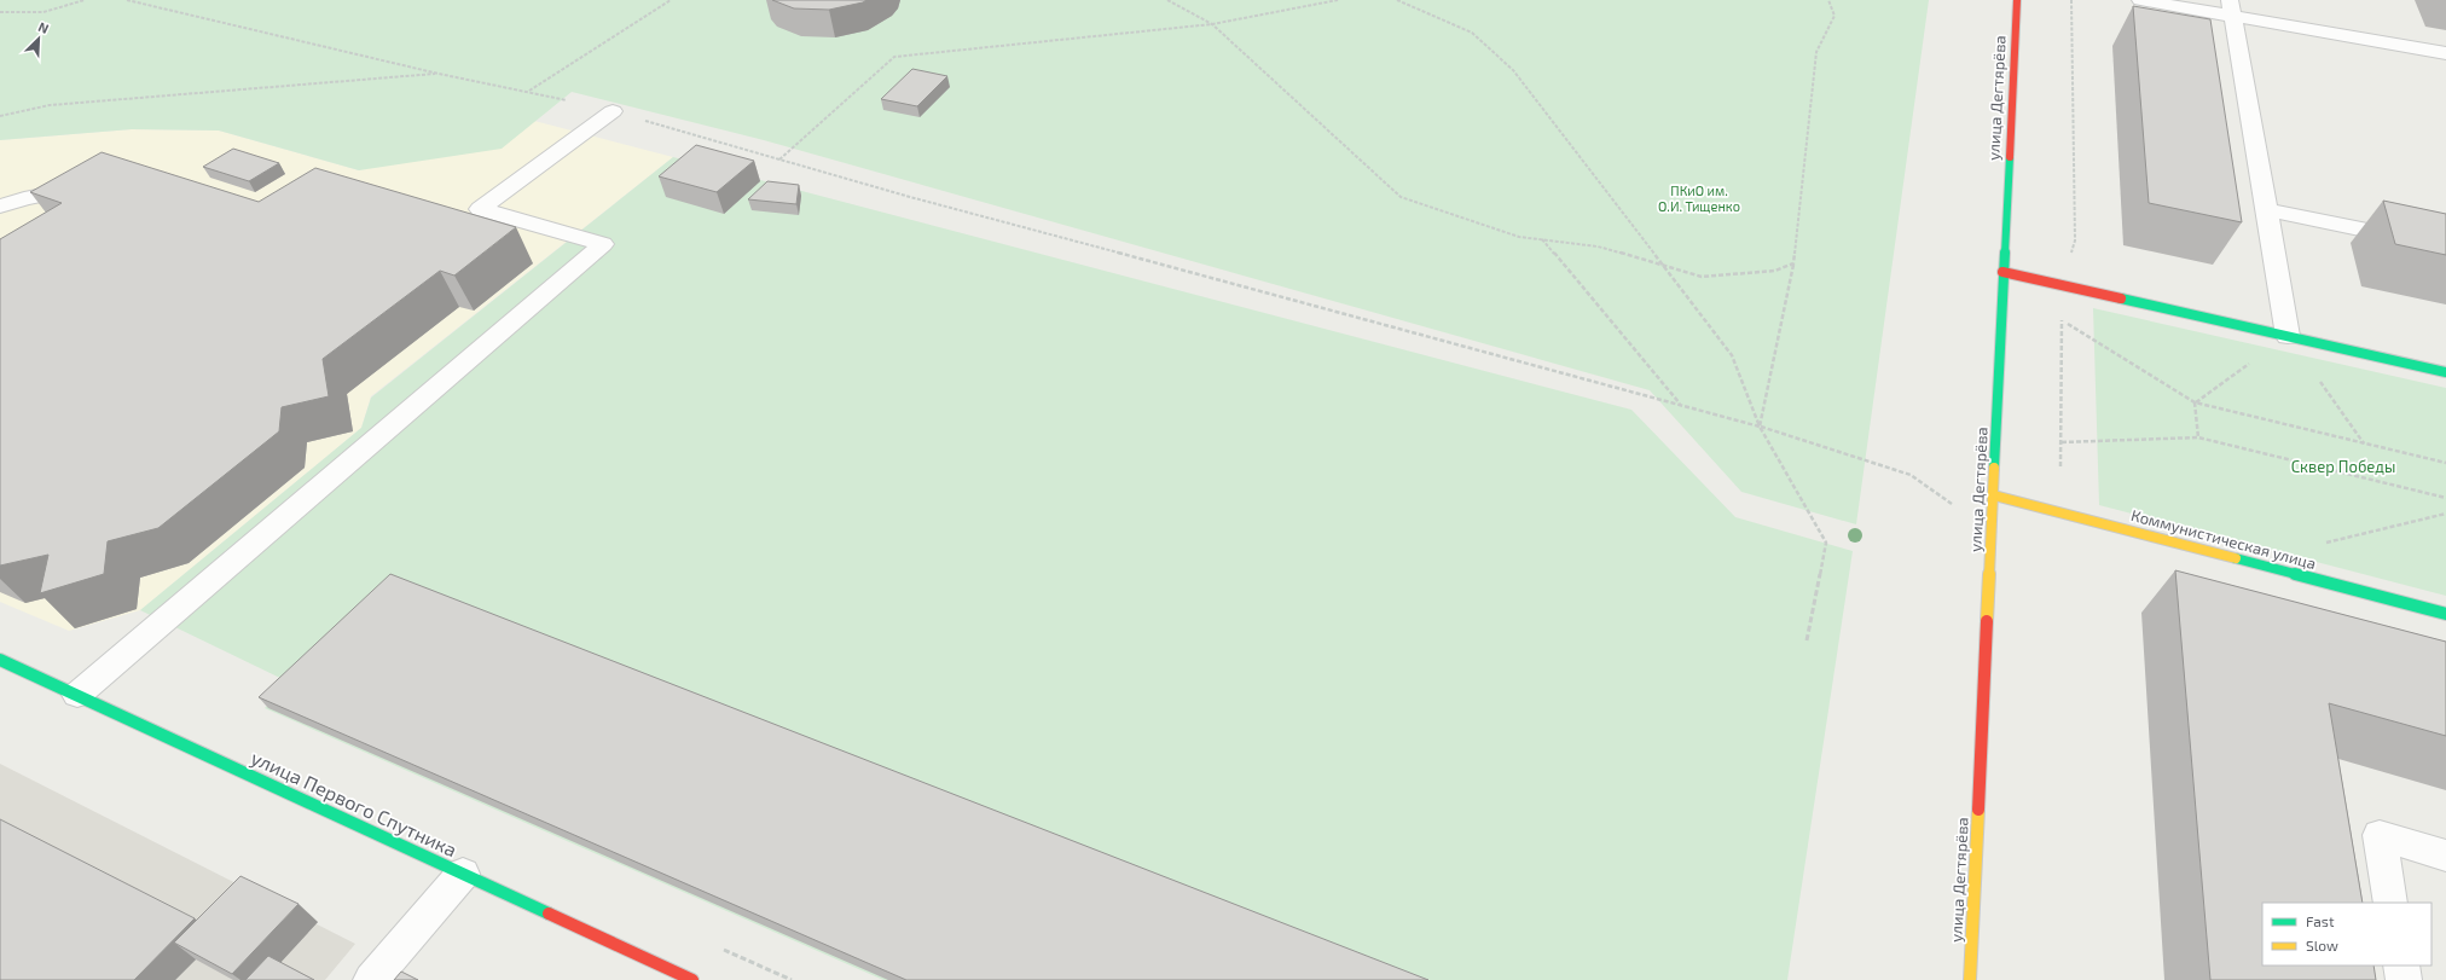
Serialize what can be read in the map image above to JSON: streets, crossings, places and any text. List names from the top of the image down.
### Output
{
  "streets": {
    "street": ["улица Дегтярёва", "Коммунистическая улица", "улица Первого Спутника"]
  },
  "crossings": [
    ["улица Дегтярёва", "Коммунистическая улица"]
  ],
  "parks": ["ПКиО им. О.И. Тищенко", "Сквер Победы"],
  "legend": ["Fast", "Slow"],
  "north": "top right"
}
